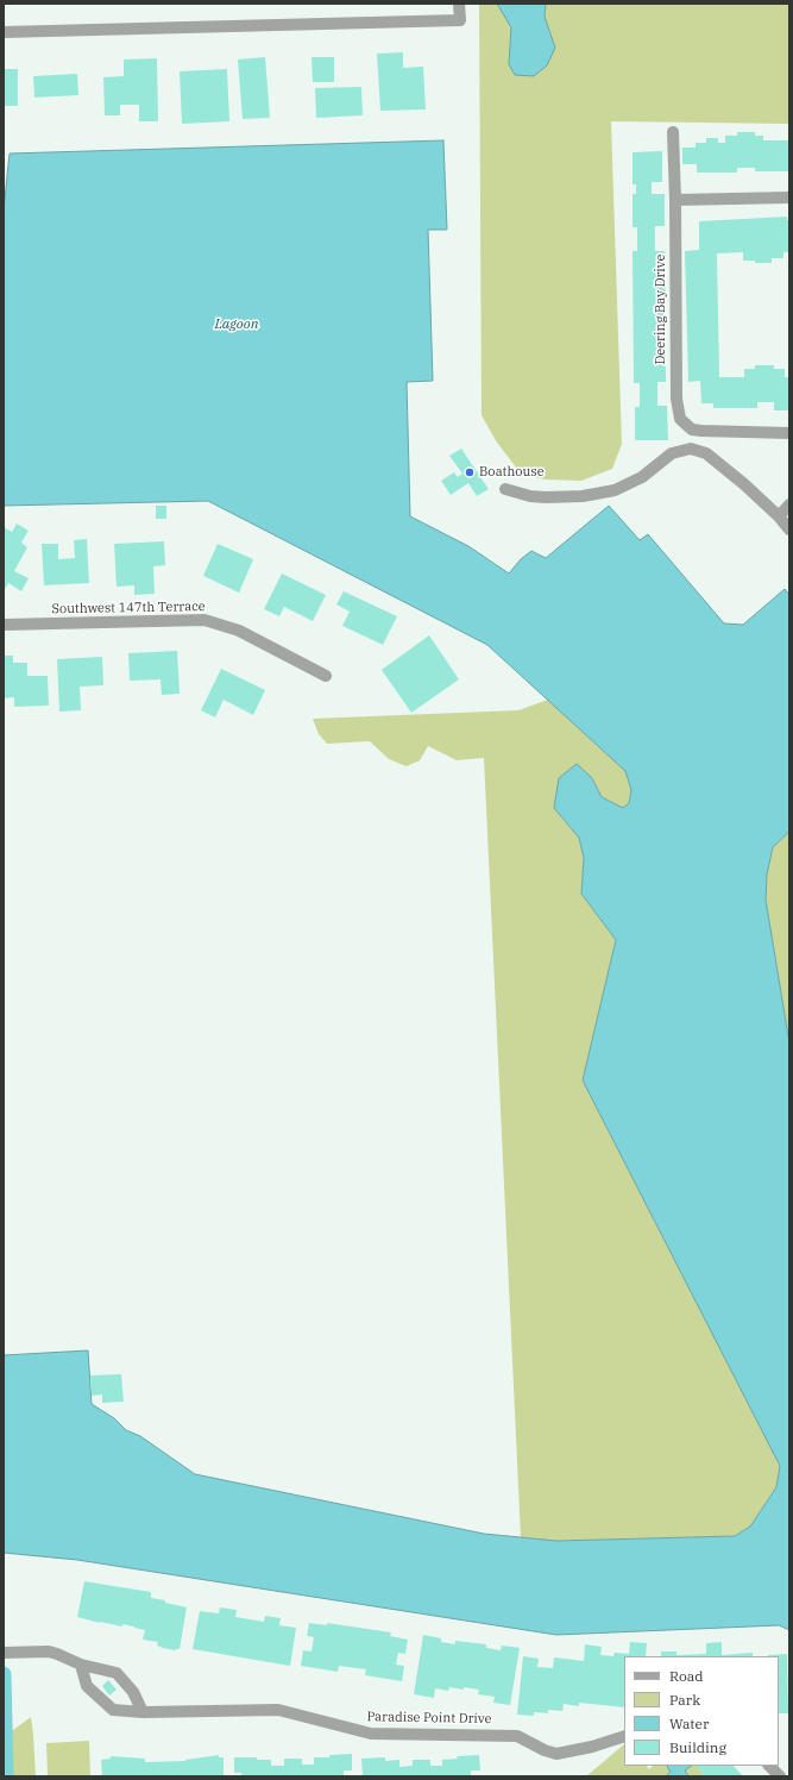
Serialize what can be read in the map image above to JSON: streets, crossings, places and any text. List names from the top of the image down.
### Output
{
  "streets": {
    "street": ["Deering Bay Drive", "Southwest 147th Terrace", "Paradise Point Drive"]
  },
  "water": ["Lagoon"],
  "places": ["Boathouse"],
  "legend": [
    "Road",
    "Park",
    "Water",
    "Building"
  ]
}
